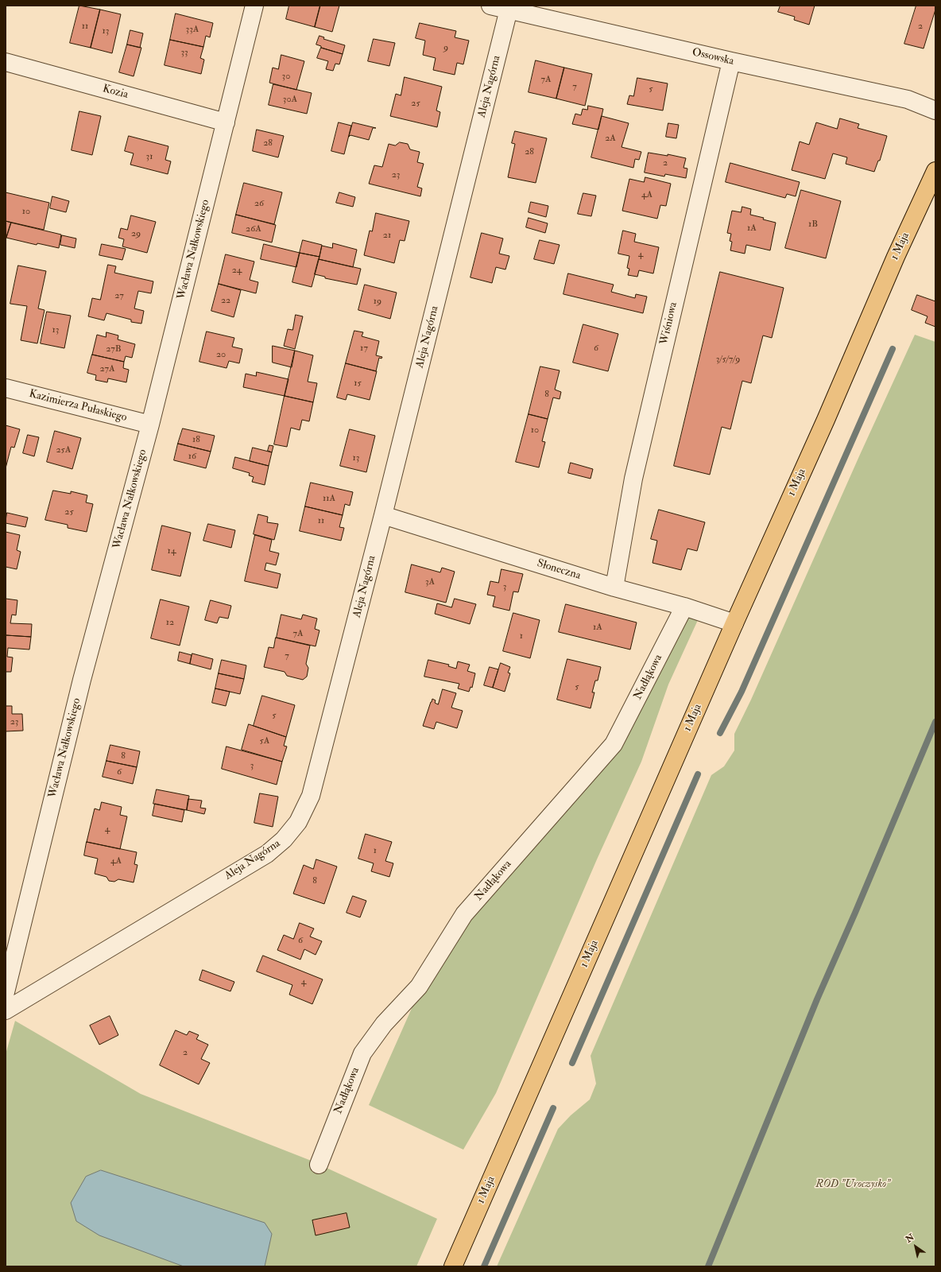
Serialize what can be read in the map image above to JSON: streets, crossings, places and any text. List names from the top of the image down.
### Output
{
  "streets": {
    "main road": ["1 Maja"],
    "street": [
      "Ossowska",
      "Aleja Nagórna",
      "Kozia",
      "Wacława Nałkowskiego",
      "Wiśniowa",
      "Kazimierza Pułaskiego",
      "Słoneczna",
      "Nadłąkowa"
    ]
  },
  "crossings": [
    ["Ossowska", "Aleja Nagórna"],
    ["Ossowska", "Wiśniowa"],
    ["Aleja Nagórna", "Słoneczna"],
    ["Kozia", "Wacława Nałkowskiego"],
    ["1 Maja", "Słoneczna"],
    ["Wacława Nałkowskiego", "Kazimierza Pułaskiego"],
    ["Wiśniowa", "Słoneczna"],
    ["Słoneczna", "Nadłąkowa"]
  ],
  "parks": ["ROD \"Uroczysko\""],
  "house_numbers": [
    "11",
    "2",
    "33A",
    "13",
    "9",
    "33",
    "30",
    "7A",
    "7",
    "5",
    "30A",
    "25",
    "2A",
    "28",
    "28",
    "31",
    "2",
    "23",
    "4A",
    "26",
    "10",
    "1B",
    "1A",
    "26A",
    "29",
    "21",
    "4",
    "24",
    "27",
    "22",
    "19",
    "13",
    "17",
    "6",
    "27B",
    "20",
    "3/5/7/9",
    "27A",
    "15",
    "8",
    "10",
    "18",
    "25A",
    "16",
    "13",
    "11A",
    "25",
    "11",
    "14",
    "3A",
    "3",
    "12",
    "1A",
    "7A",
    "1",
    "7",
    "5",
    "5",
    "23",
    "5A",
    "8",
    "3",
    "6",
    "4",
    "1",
    "4A",
    "8",
    "6",
    "4",
    "2"
  ],
  "north": "top left"
}
